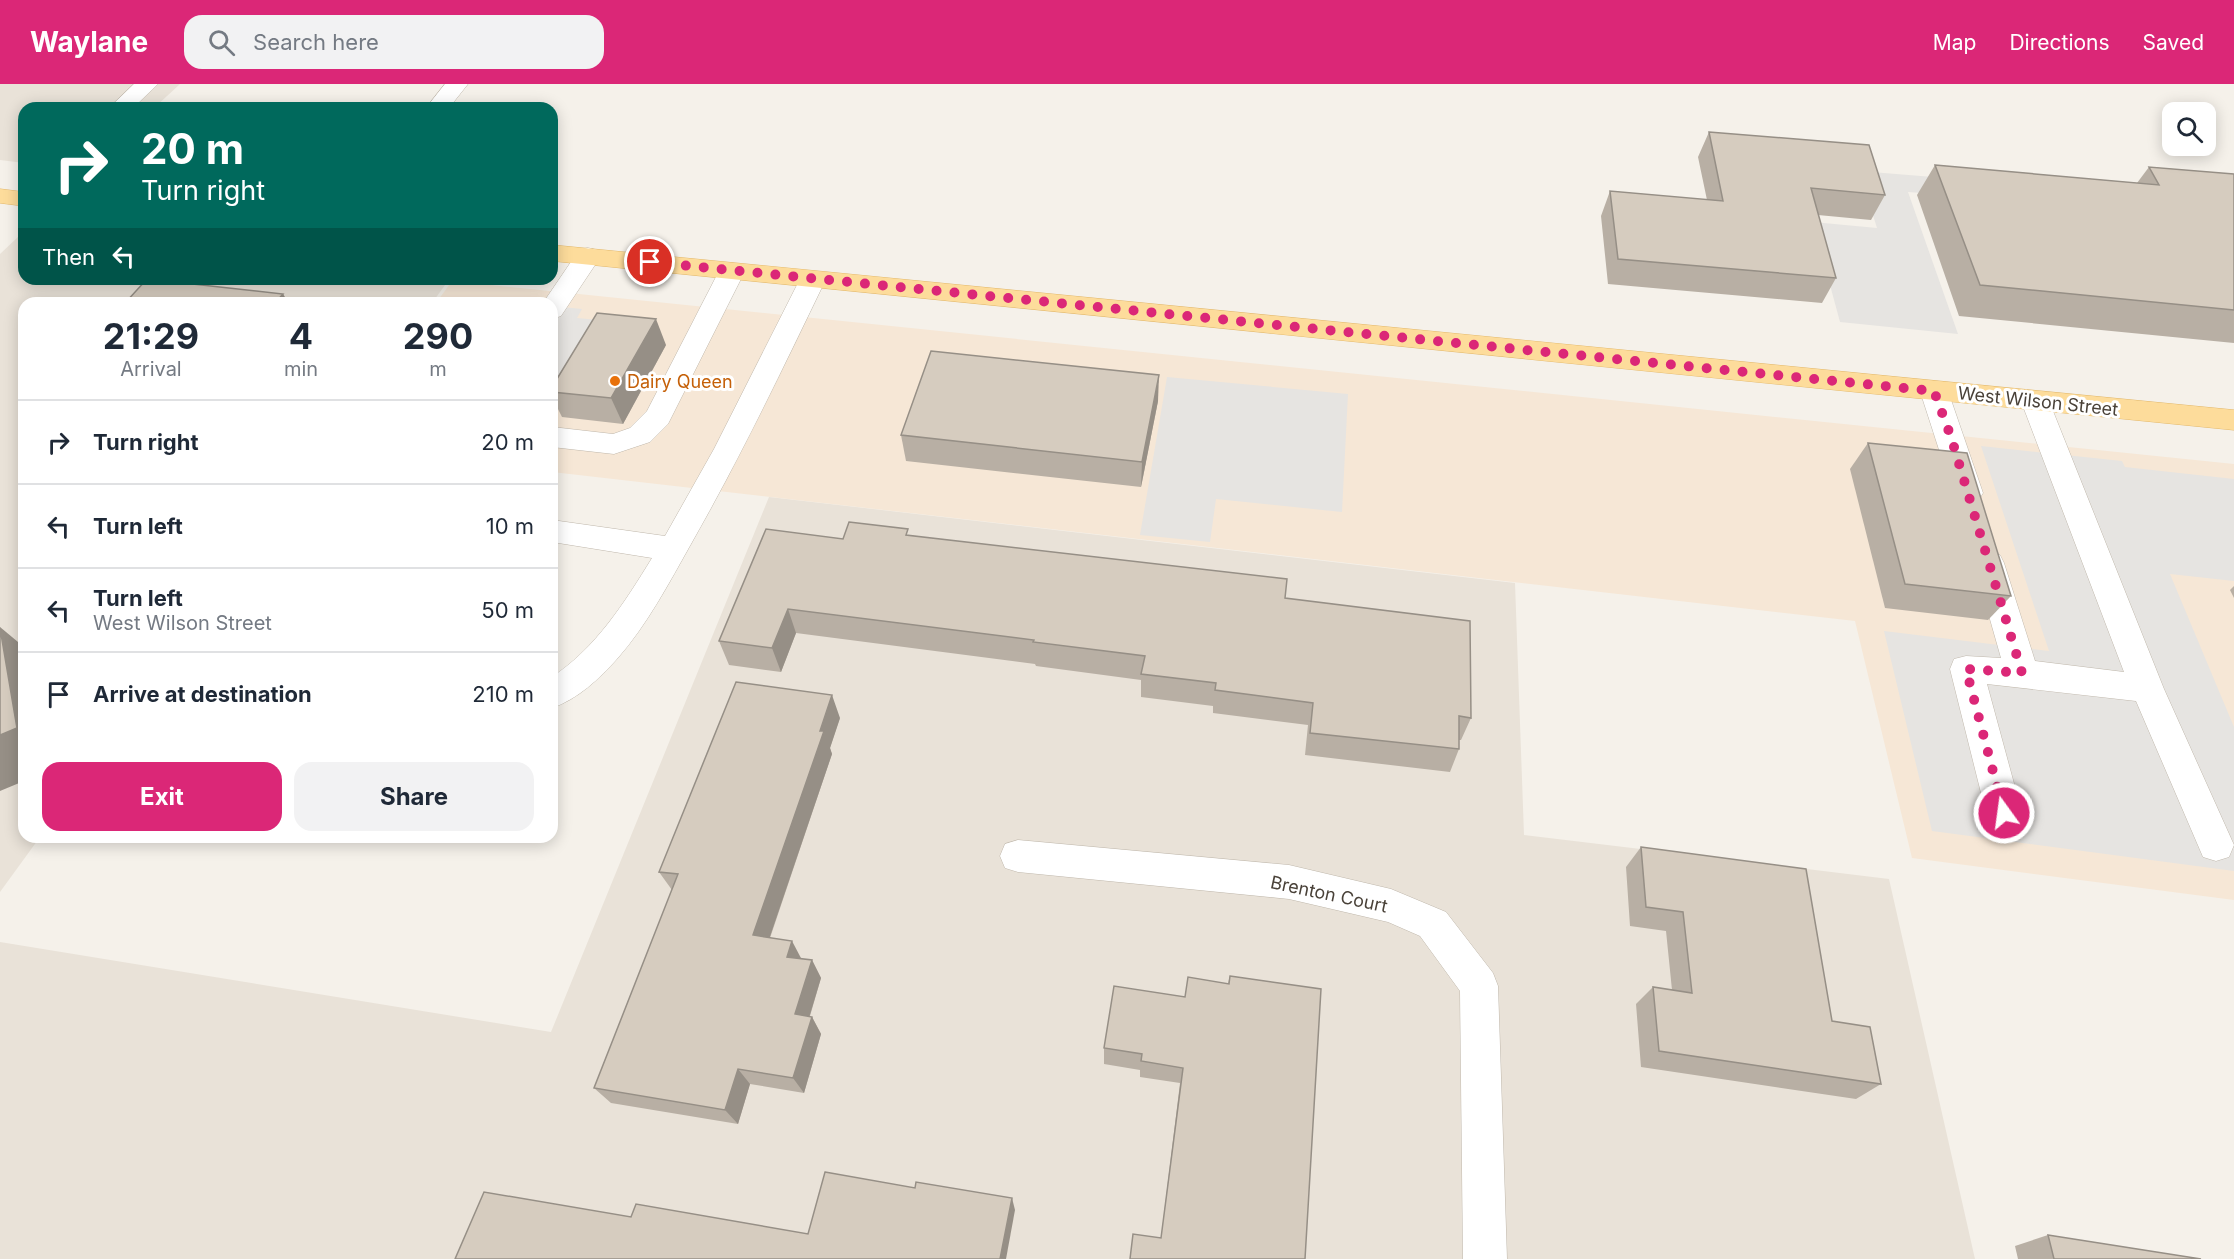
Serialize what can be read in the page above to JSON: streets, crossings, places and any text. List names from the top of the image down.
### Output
{
  "streets": {
    "main road": ["West Wilson Street"],
    "street": ["Brenton Court"]
  },
  "places": ["Dairy Queen"],
  "page": {
    "header": "Waylane",
    "search": "Search here",
    "nav": ["Map", "Directions", "Saved"],
    "turn": ["20 m", "Turn right"],
    "then": "Then",
    "eta": [
      "21:29",
      "Arrival",
      "4",
      "min",
      "290",
      "m"
    ],
    "list": [
      {
        "name": "Turn right",
        "value": "20 m"
      },
      {
        "name": "Turn left",
        "value": "10 m"
      },
      {
        "name": "Turn left",
        "note": "West Wilson Street",
        "value": "50 m"
      },
      {
        "name": "Arrive at destination",
        "value": "210 m"
      }
    ],
    "buttons": ["Exit", "Share"]
  }
}
